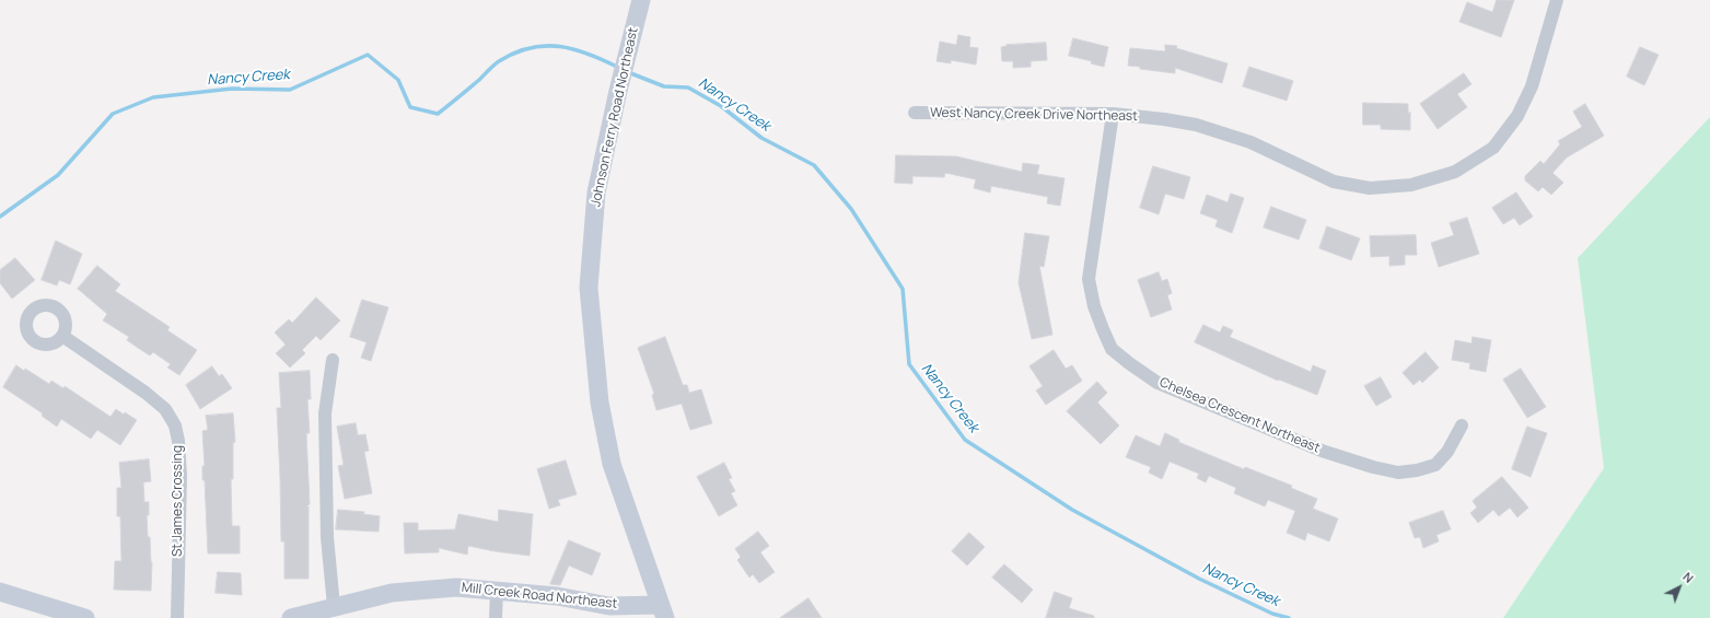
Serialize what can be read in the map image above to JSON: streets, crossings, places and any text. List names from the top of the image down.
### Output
{
  "streets": {
    "main road": ["Johnson Ferry Road Northeast", "Mill Creek Road Northeast"],
    "street": ["West Nancy Creek Drive Northeast", "Chelsea Crescent Northeast", "St James Crossing"]
  },
  "crossings": [
    ["West Nancy Creek Drive Northeast", "Chelsea Crescent Northeast"],
    ["Johnson Ferry Road Northeast", "Mill Creek Road Northeast"]
  ],
  "water": ["Nancy Creek"],
  "north": "top right"
}
